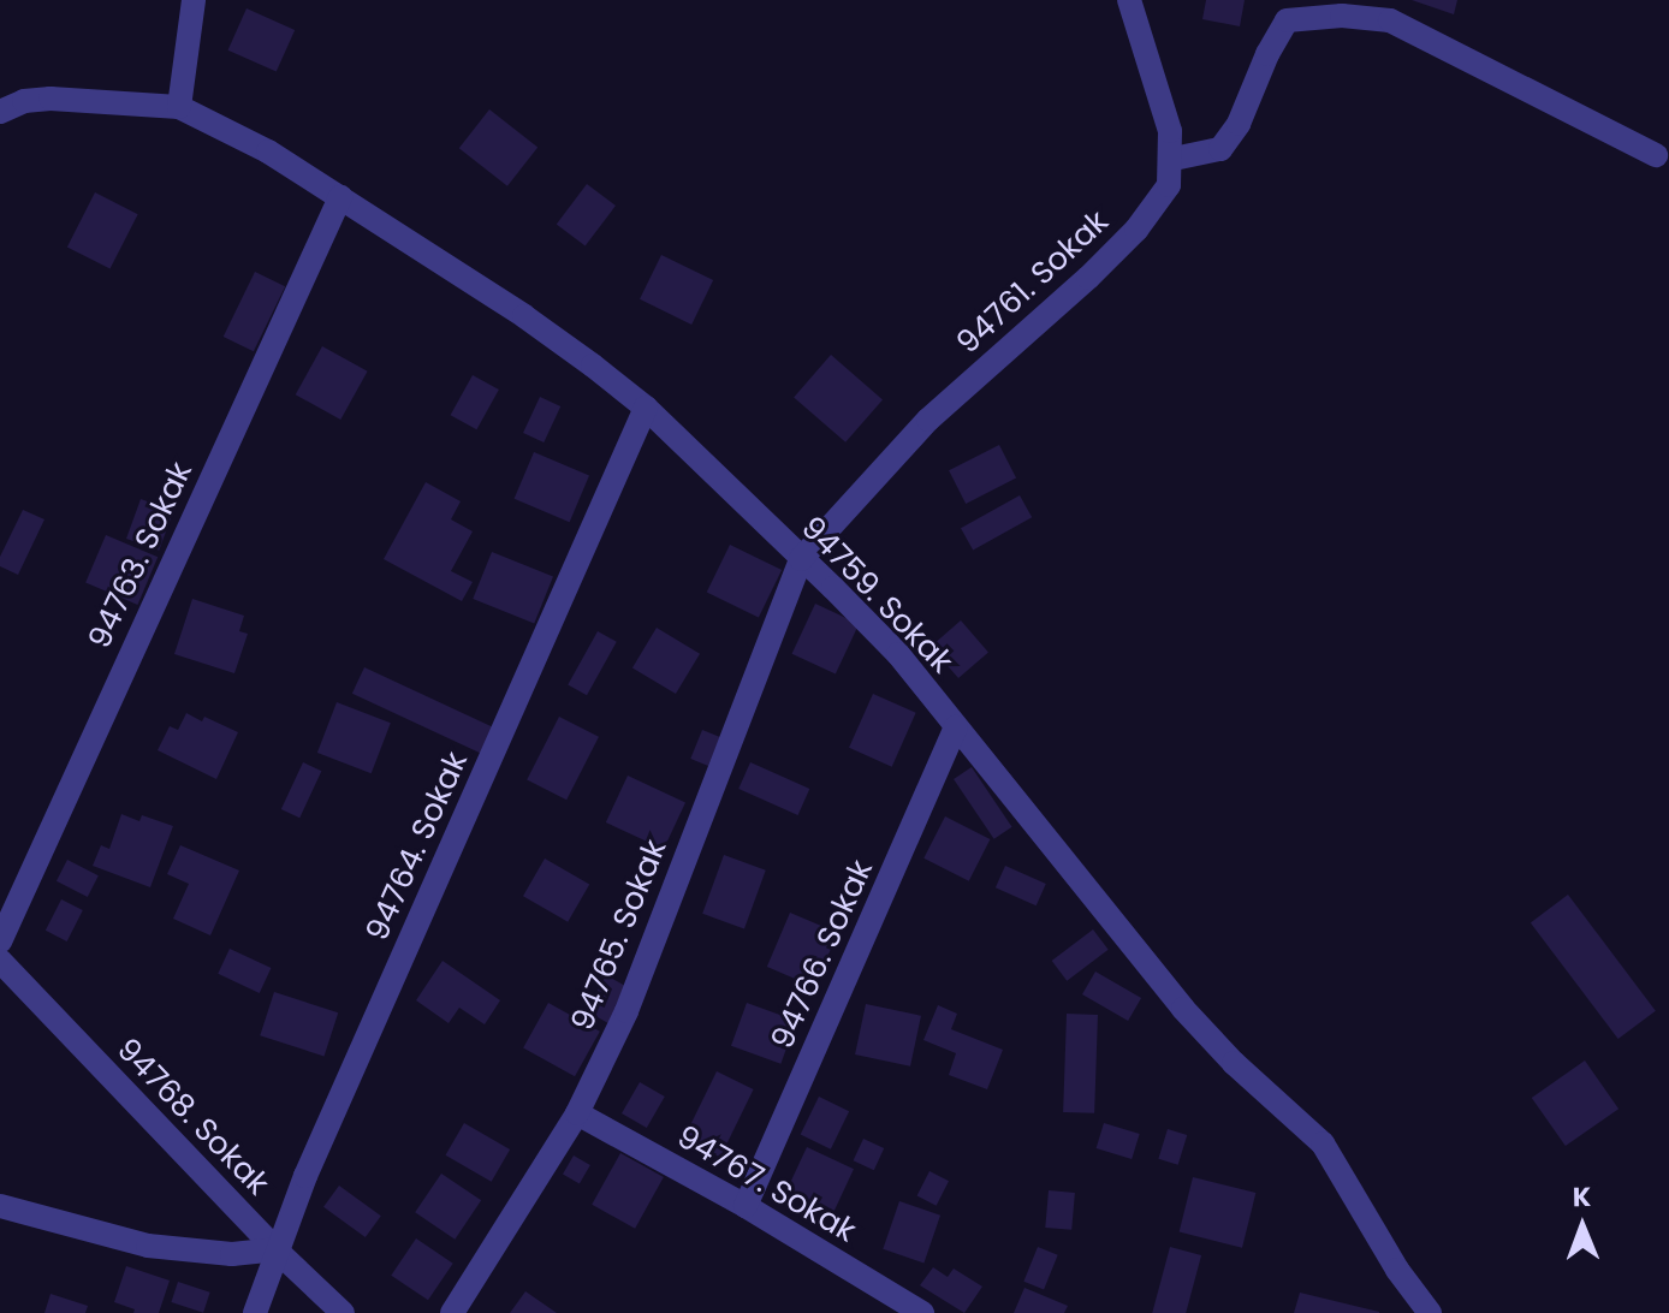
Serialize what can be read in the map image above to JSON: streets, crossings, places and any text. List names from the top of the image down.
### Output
{
  "streets": {
    "street": [
      "94761. Sokak",
      "94763. Sokak",
      "94759. Sokak",
      "94764. Sokak",
      "94765. Sokak",
      "94766. Sokak",
      "94768. Sokak",
      "94767. Sokak"
    ]
  },
  "crossings": [
    ["94761. Sokak", "94759. Sokak"],
    ["94761. Sokak", "94765. Sokak"],
    ["94763. Sokak", "94759. Sokak"],
    ["94759. Sokak", "94764. Sokak"],
    ["94759. Sokak", "94765. Sokak"],
    ["94759. Sokak", "94766. Sokak"],
    ["94764. Sokak", "94768. Sokak"],
    ["94765. Sokak", "94767. Sokak"],
    ["94766. Sokak", "94767. Sokak"]
  ],
  "north": "top"
}
